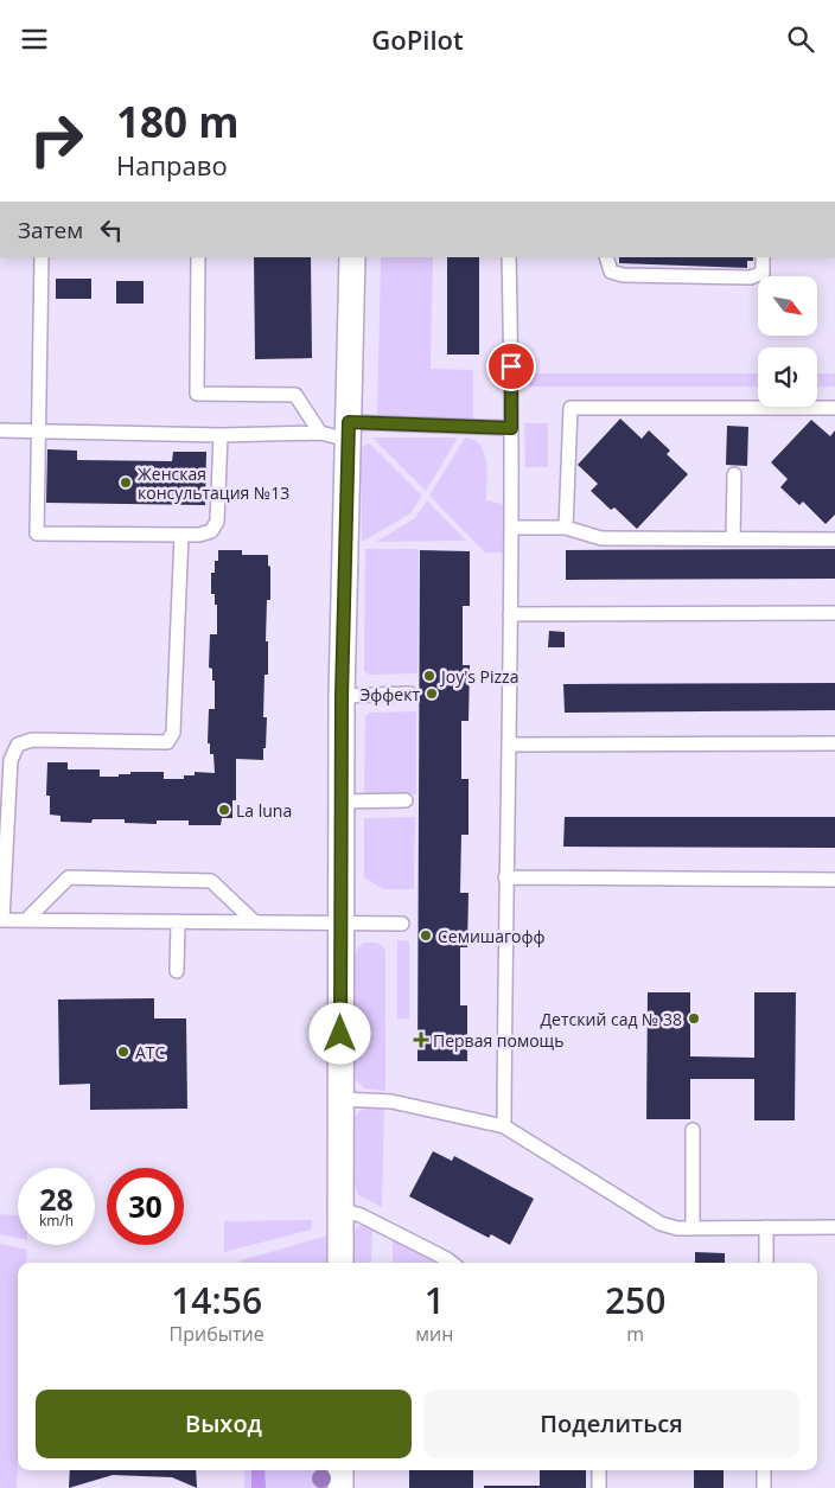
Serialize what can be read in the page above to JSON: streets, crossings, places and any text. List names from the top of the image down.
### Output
{
  "places": {
    "other": [
      "Женская консультация №13",
      "Joy's Pizza",
      "Эффект",
      "La luna",
      "Семишагофф",
      "Детский сад № 38",
      "АТС"
    ],
    "health": ["Первая помощь"]
  },
  "north": "bottom right",
  "page": {
    "header": "GoPilot",
    "turn": ["180 m", "Направо"],
    "then": "Затем",
    "speed": "28 km/h",
    "limit": "30",
    "eta": [
      "14:56",
      "Прибытие",
      "1",
      "мин",
      "250",
      "m"
    ],
    "buttons": ["Выход", "Поделиться"]
  }
}
